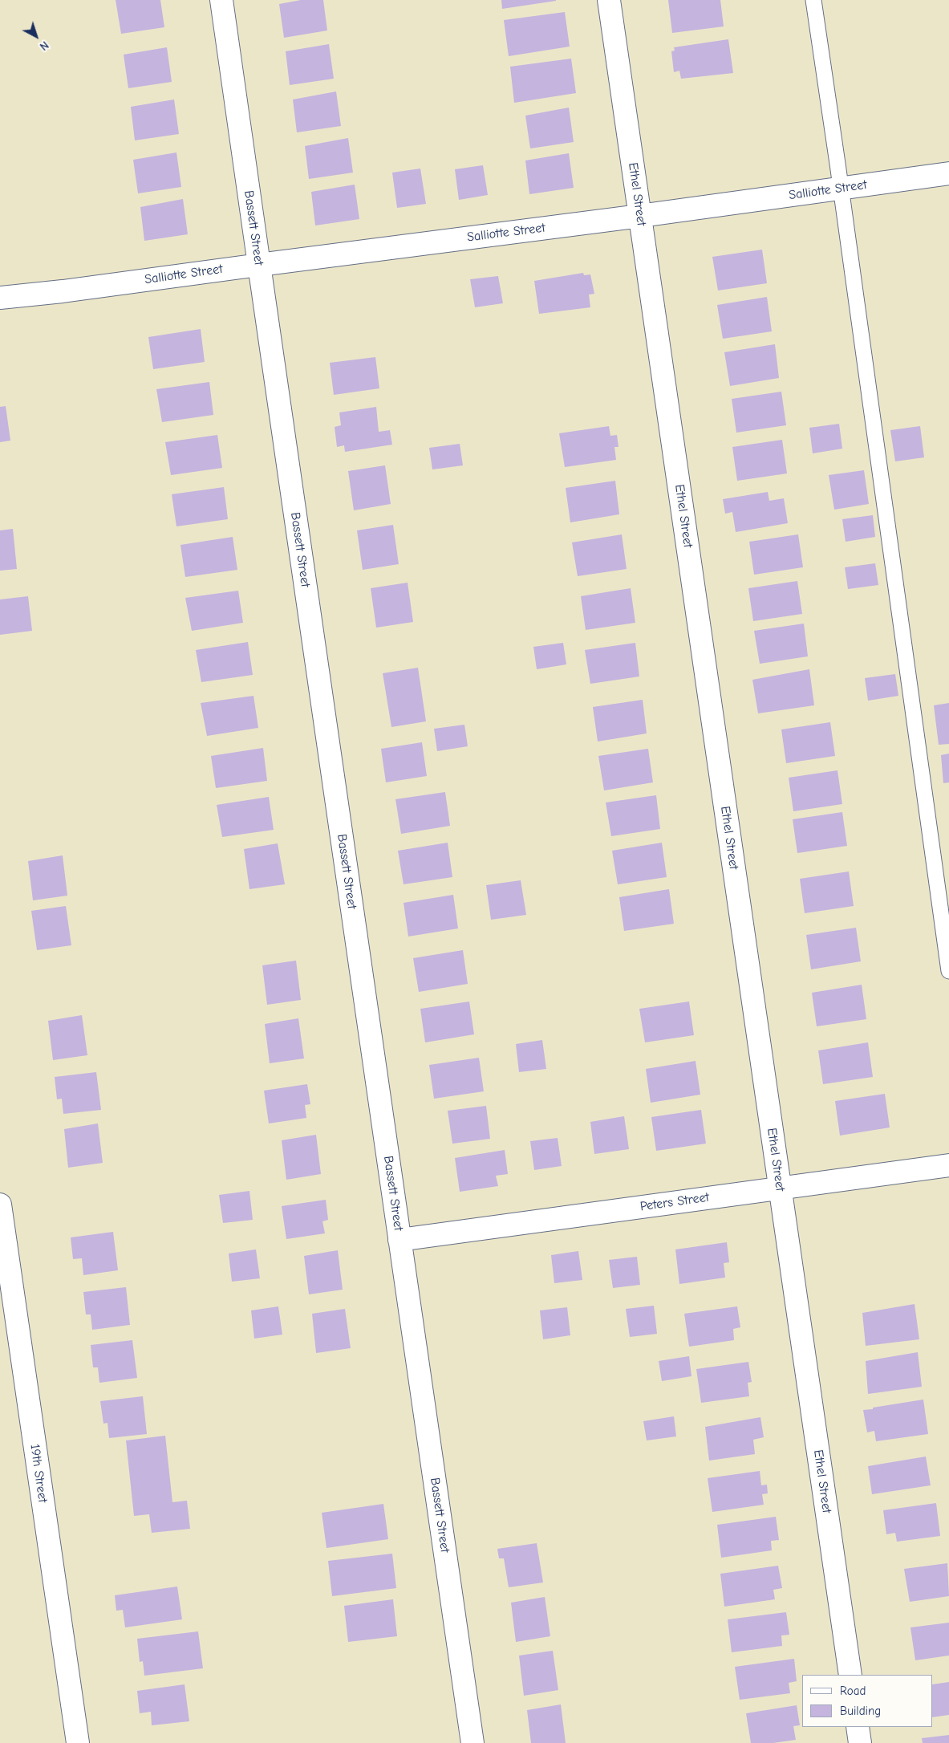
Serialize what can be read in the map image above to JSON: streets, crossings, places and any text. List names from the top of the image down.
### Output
{
  "streets": {
    "street": [
      "Salliotte Street",
      "Ethel Street",
      "Bassett Street",
      "Peters Street",
      "19th Street"
    ]
  },
  "crossings": [
    ["Salliotte Street", "Ethel Street"],
    ["Salliotte Street", "Bassett Street"],
    ["Ethel Street", "Peters Street"],
    ["Bassett Street", "Peters Street"]
  ],
  "legend": ["Road", "Building"],
  "north": "bottom right"
}
